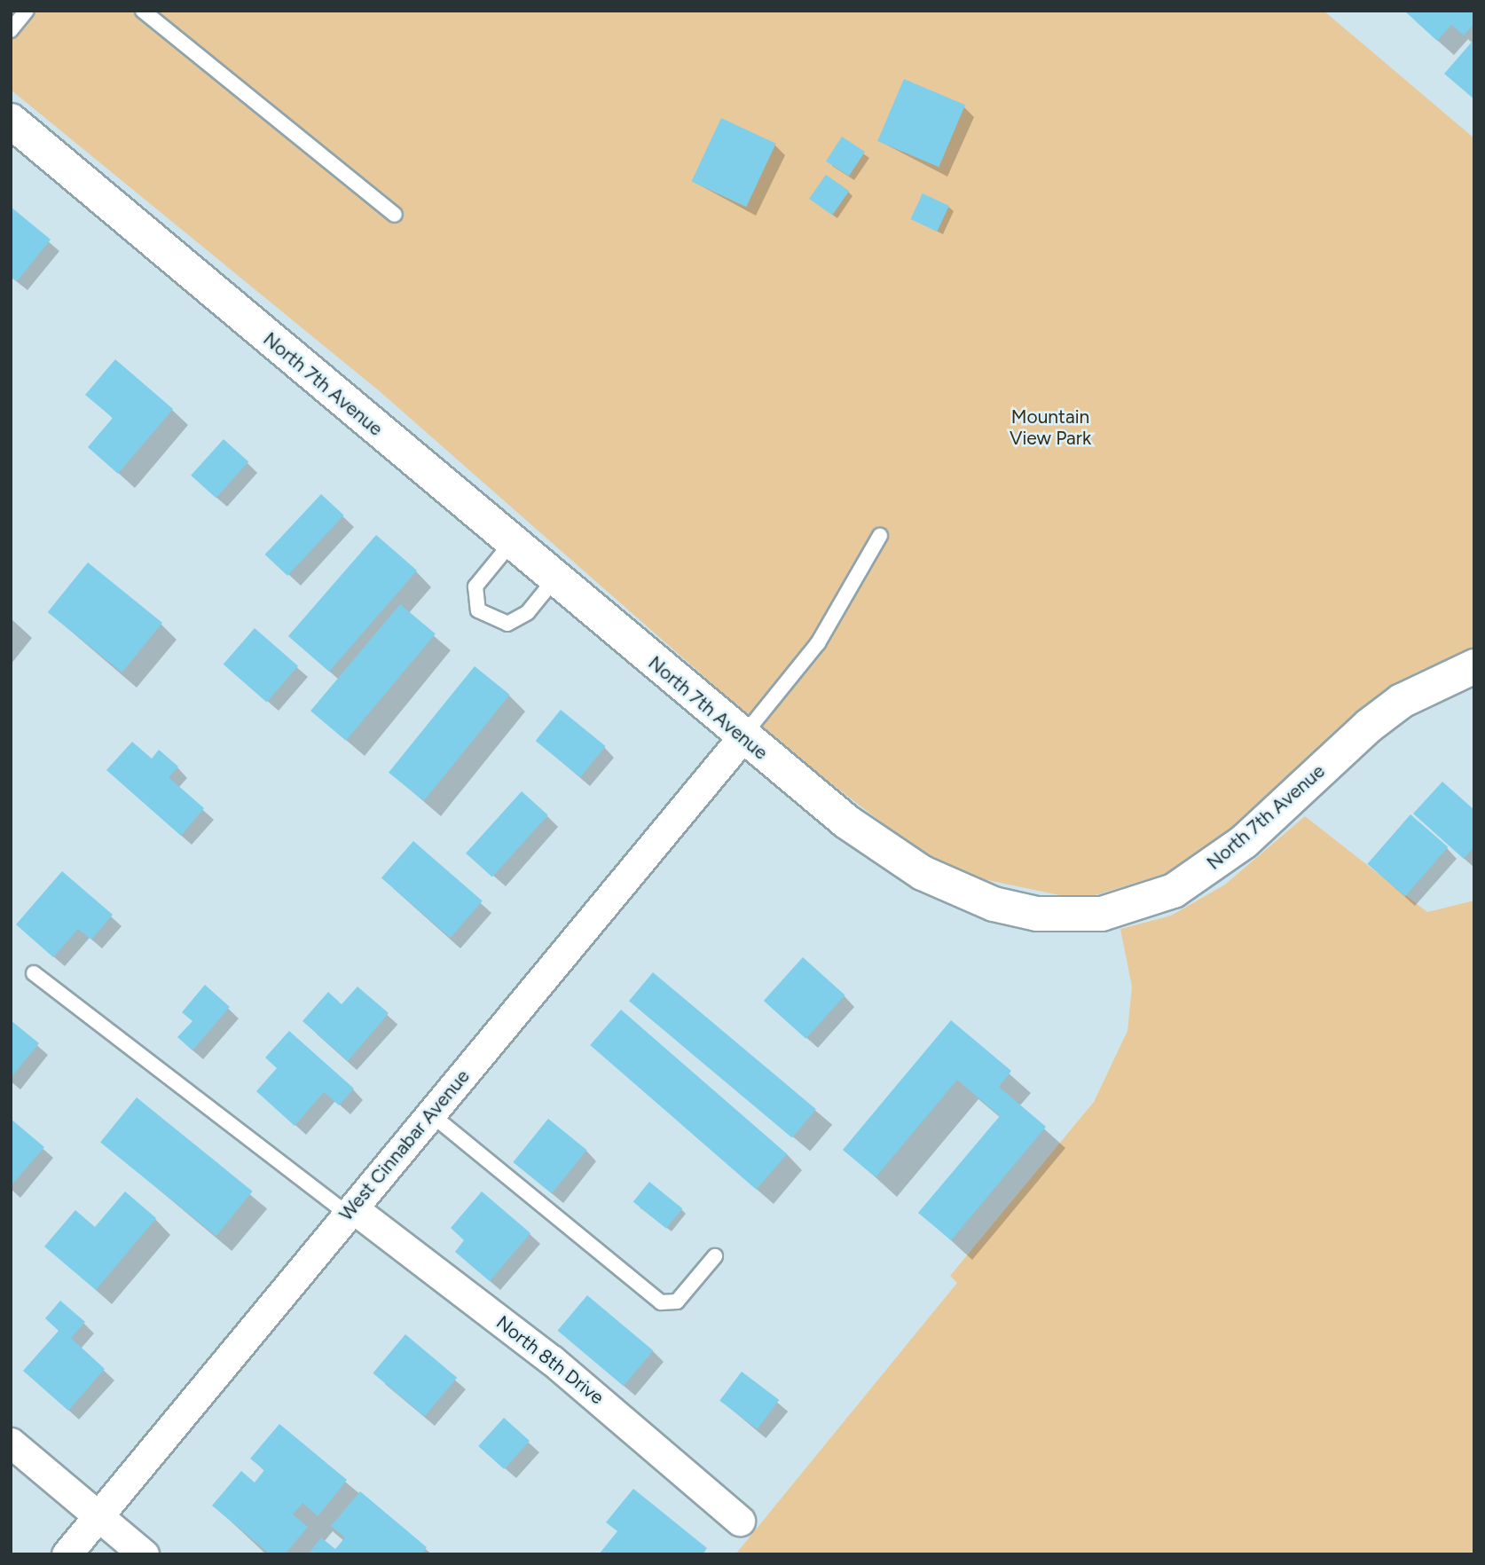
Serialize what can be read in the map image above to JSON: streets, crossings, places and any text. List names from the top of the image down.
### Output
{
  "streets": {
    "street": ["North 7th Avenue", "West Cinnabar Avenue", "North 8th Drive"]
  },
  "crossings": [
    ["North 7th Avenue", "West Cinnabar Avenue"],
    ["West Cinnabar Avenue", "North 8th Drive"]
  ],
  "parks": ["Mountain View Park"]
}
